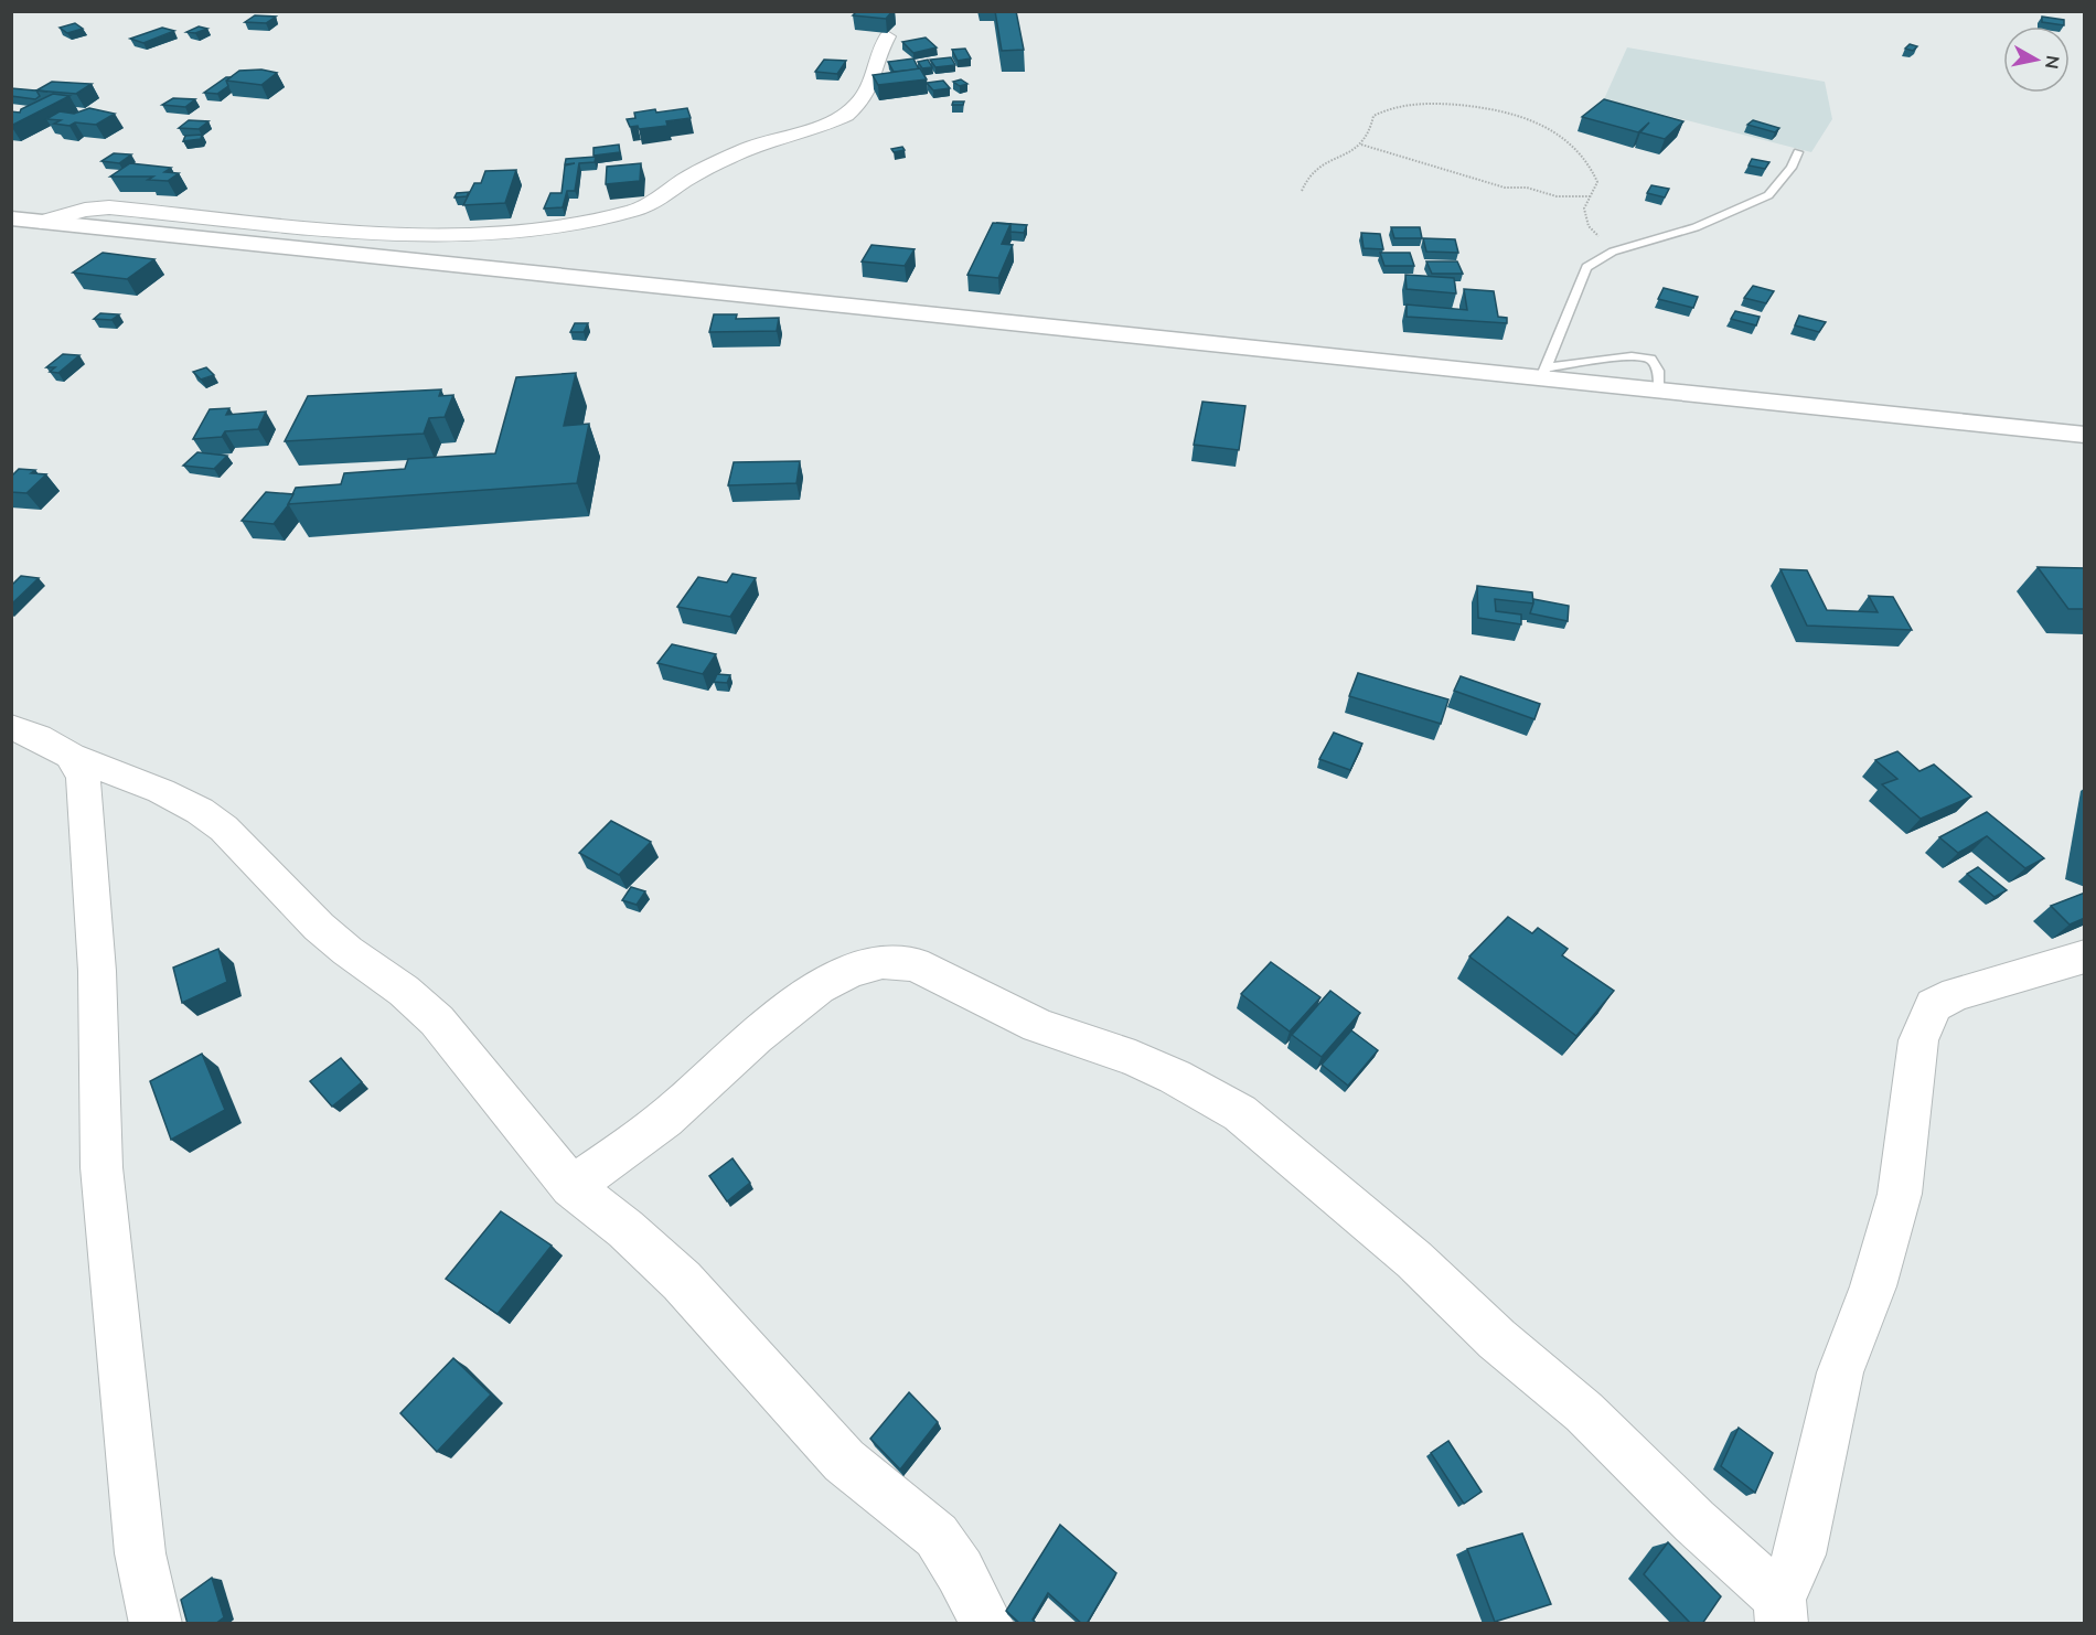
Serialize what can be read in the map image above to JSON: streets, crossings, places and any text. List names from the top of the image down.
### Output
{
  "north": "right"
}
